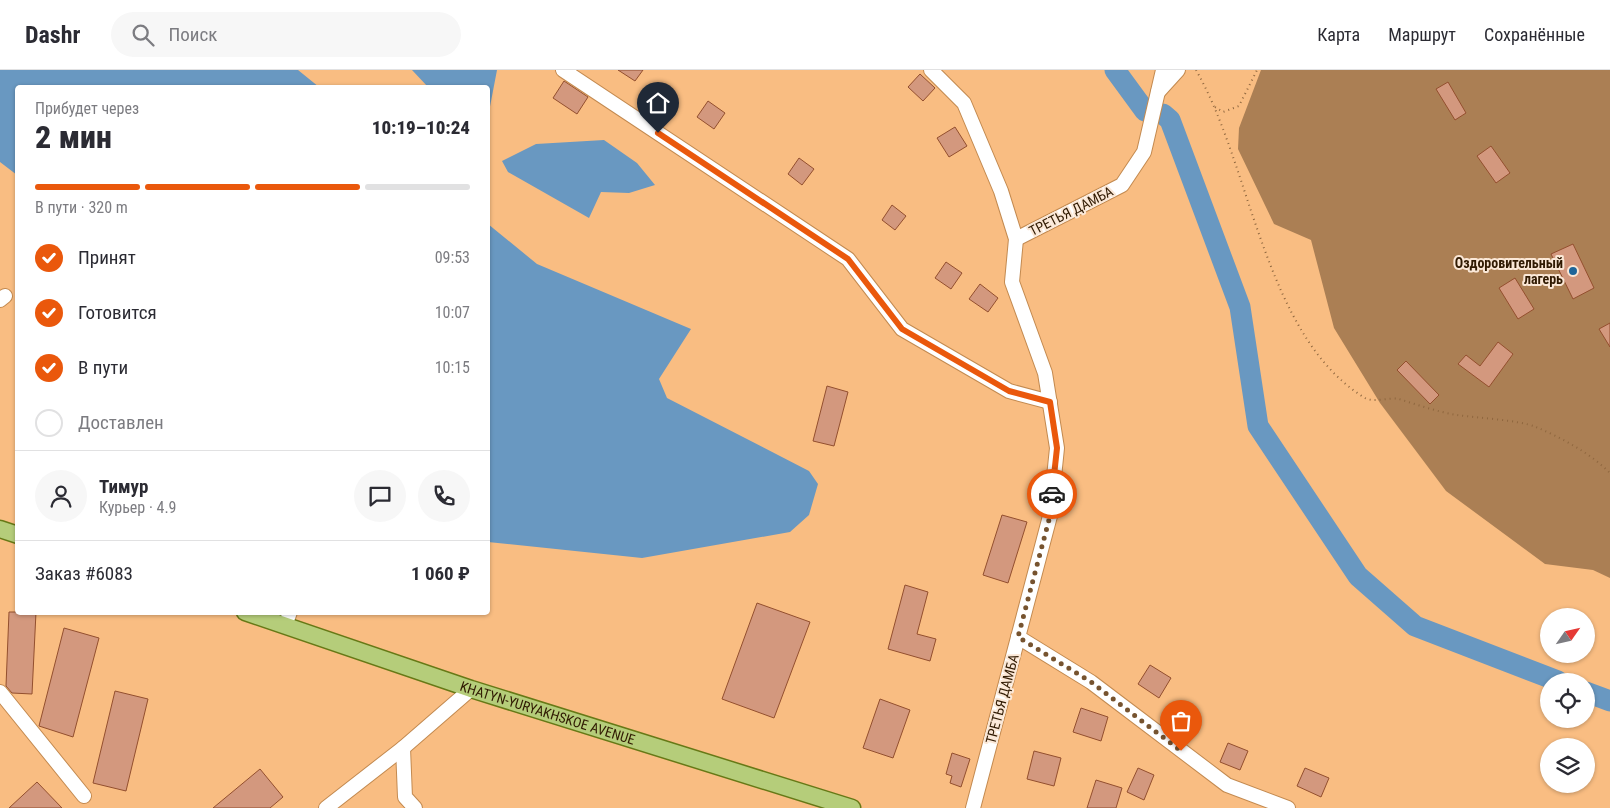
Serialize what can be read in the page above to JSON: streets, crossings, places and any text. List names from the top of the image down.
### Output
{
  "streets": {
    "main road": ["KHATYN-YURYAKHSKOE AVENUE"],
    "street": ["ТРЕТЬЯ ДАМБА"]
  },
  "places": ["Оздоровительный лагерь"],
  "north": "top right",
  "page": {
    "header": "Dashr",
    "search": "Поиск",
    "nav": ["Карта", "Маршрут", "Сохранённые"],
    "heading": ["2 мин", "Прибудет через", "10:19–10:24"],
    "panel": [
      "Тимур",
      "Курьер · 4.9",
      "Заказ #6083",
      "1 060 ₽"
    ],
    "bar": "В пути · 320 m",
    "list": [
      ["Принят", "09:53"],
      ["Готовится", "10:07"],
      ["В пути", "10:15"],
      "Доставлен"
    ]
  }
}
